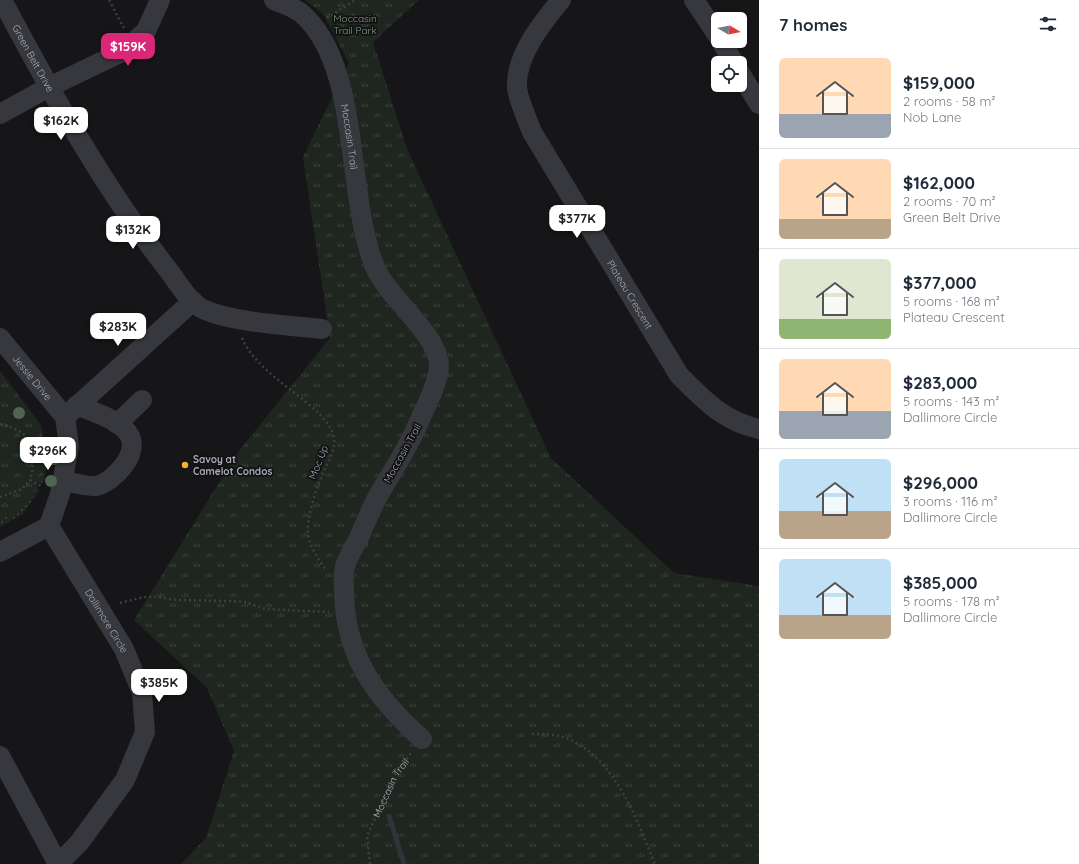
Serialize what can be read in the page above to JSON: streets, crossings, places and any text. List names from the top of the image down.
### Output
{
  "streets": {
    "street": [
      "Green Belt Drive",
      "Moccasin Trail",
      "Plateau Crescent",
      "Jessie Drive",
      "Dallimore Circle"
    ],
    "path": ["Moc Up"]
  },
  "crossings": [
    ["Moccasin Trail", "Moc Up"]
  ],
  "parks": ["Moccasin Trail Park"],
  "places": ["Savoy at Camelot Condos"],
  "north": "right",
  "page": {
    "heading": "7 homes",
    "price": [
      "$159K",
      "$162K",
      "$377K",
      "$132K",
      "$283K",
      "$296K",
      "$385K"
    ],
    "list": [
      {
        "name": "$159,000",
        "note": "2 rooms · 58 m² · Nob Lane"
      },
      {
        "name": "$162,000",
        "note": "2 rooms · 70 m² · Green Belt Drive"
      },
      {
        "name": "$377,000",
        "note": "5 rooms · 168 m² · Plateau Crescent"
      },
      {
        "name": "$283,000",
        "note": "5 rooms · 143 m² · Dallimore Circle"
      },
      {
        "name": "$296,000",
        "note": "3 rooms · 116 m² · Dallimore Circle"
      },
      {
        "name": "$385,000",
        "note": "5 rooms · 178 m² · Dallimore Circle"
      }
    ]
  }
}
